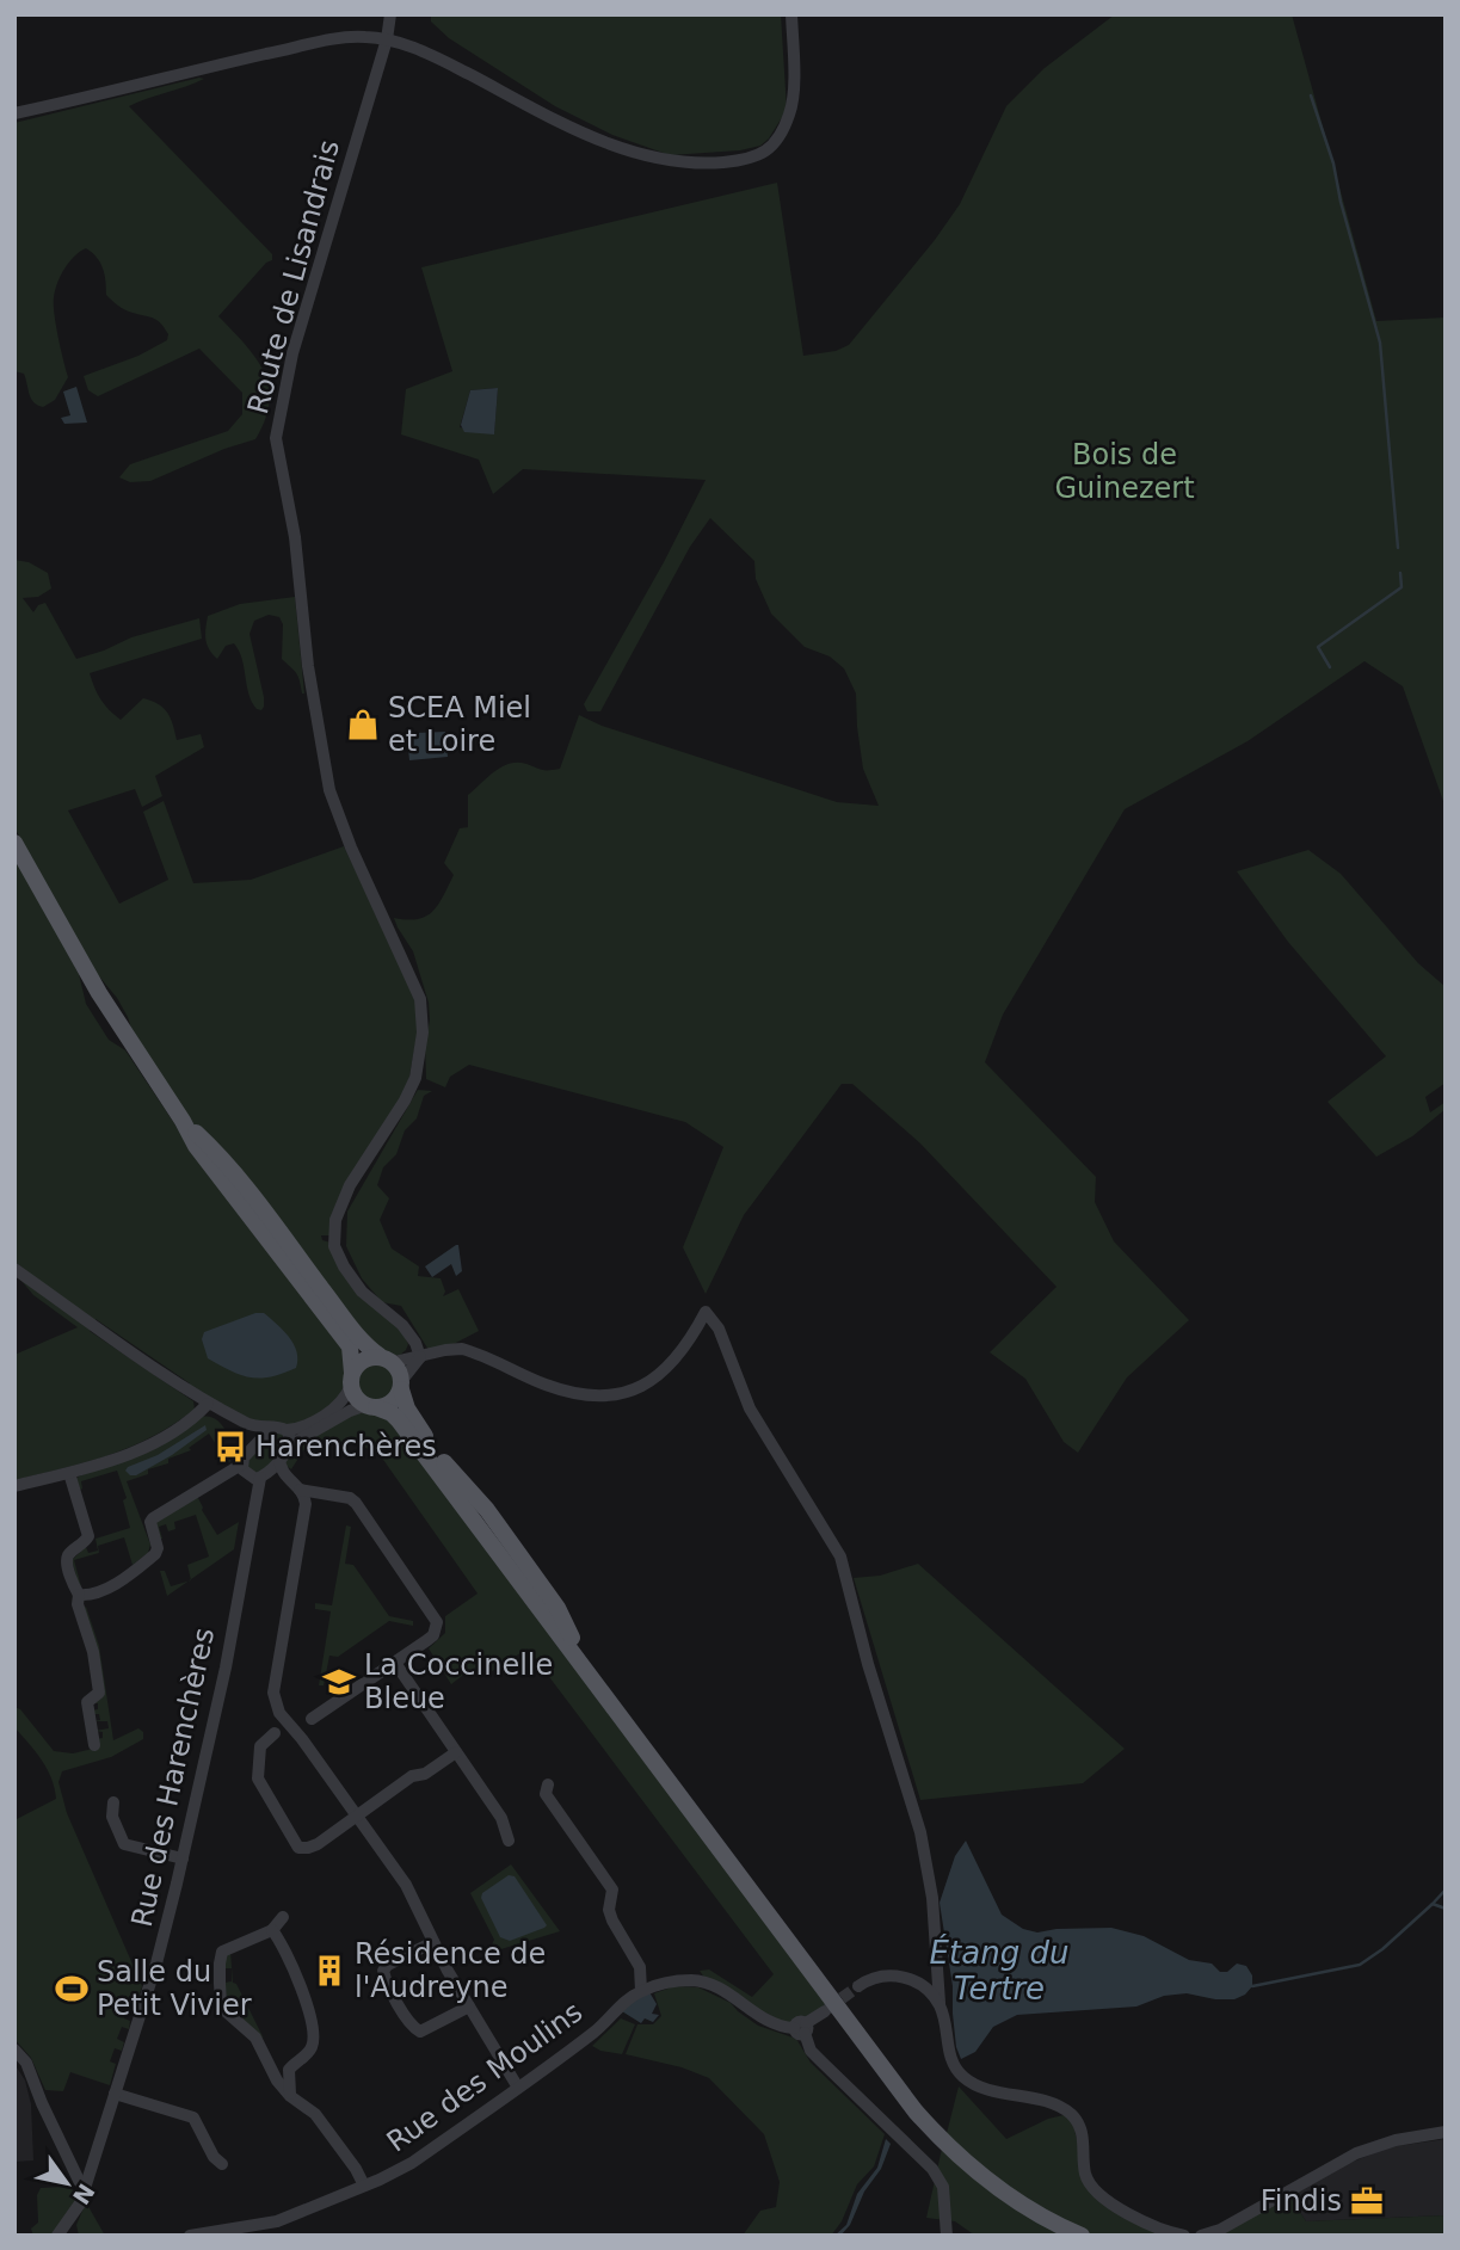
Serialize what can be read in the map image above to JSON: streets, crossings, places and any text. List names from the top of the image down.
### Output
{
  "streets": {
    "street": ["Route de Lisandrais", "Rue des Harenchères", "Rue des Moulins"]
  },
  "water": ["Étang du Tertre"],
  "parks": ["Bois de Guinezert"],
  "places": {
    "shop": ["SCEA Miel et Loire"],
    "bus stop": ["Harenchères"],
    "school or university": ["La Coccinelle Bleue"],
    "building": ["Résidence de l'Audreyne"],
    "sports": ["Salle du Petit Vivier"],
    "office": ["Findis"]
  },
  "north": "bottom right"
}
